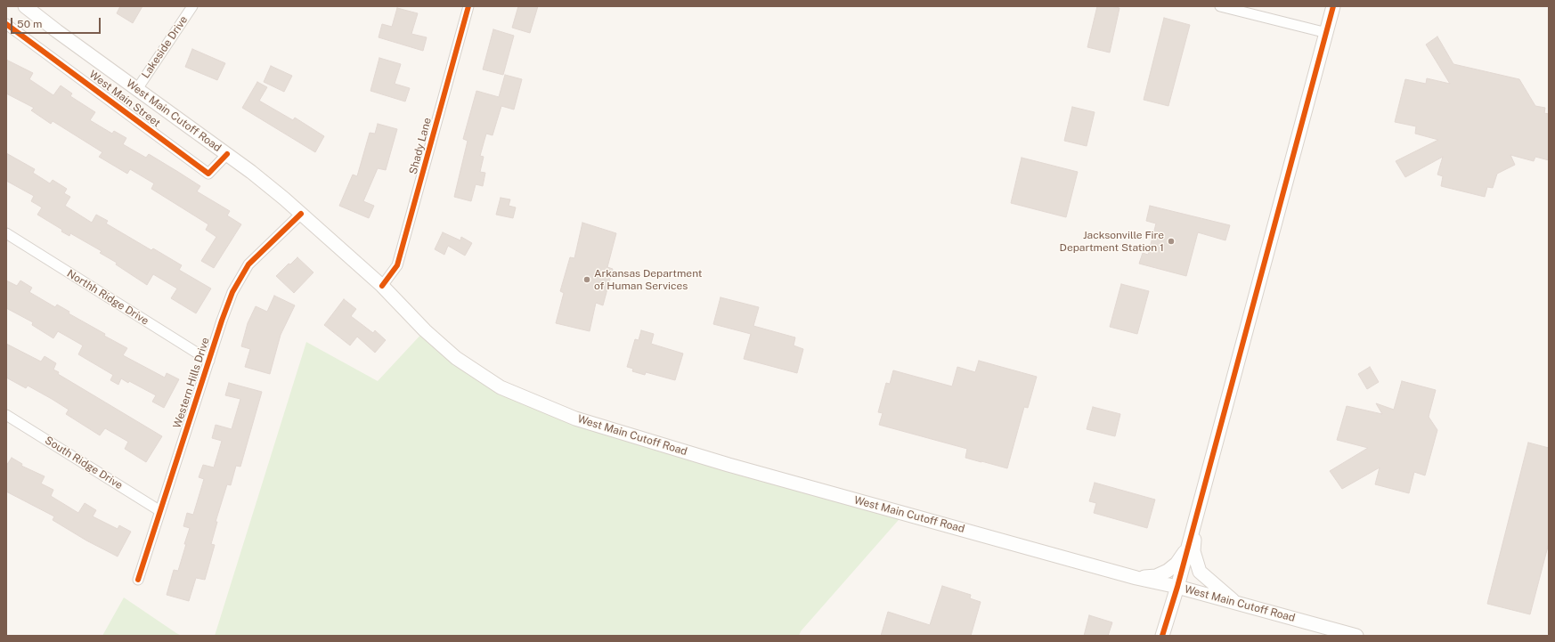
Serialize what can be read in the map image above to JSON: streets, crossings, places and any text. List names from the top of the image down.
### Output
{
  "streets": {
    "main road": ["West Main Cutoff Road"],
    "street": [
      "Lakeside Drive",
      "West Main Street",
      "Shady Lane",
      "Northh Ridge Drive",
      "Western Hills Drive",
      "South Ridge Drive"
    ]
  },
  "crossings": [
    ["Lakeside Drive", "West Main Cutoff Road"],
    ["West Main Street", "West Main Cutoff Road"],
    ["West Main Cutoff Road", "Shady Lane"],
    ["West Main Cutoff Road", "Western Hills Drive"],
    ["Northh Ridge Drive", "Western Hills Drive"],
    ["Western Hills Drive", "South Ridge Drive"]
  ],
  "places": ["Jacksonville Fire Department Station 1", "Arkansas Department of Human Services"],
  "scale_bar": "50 m"
}
